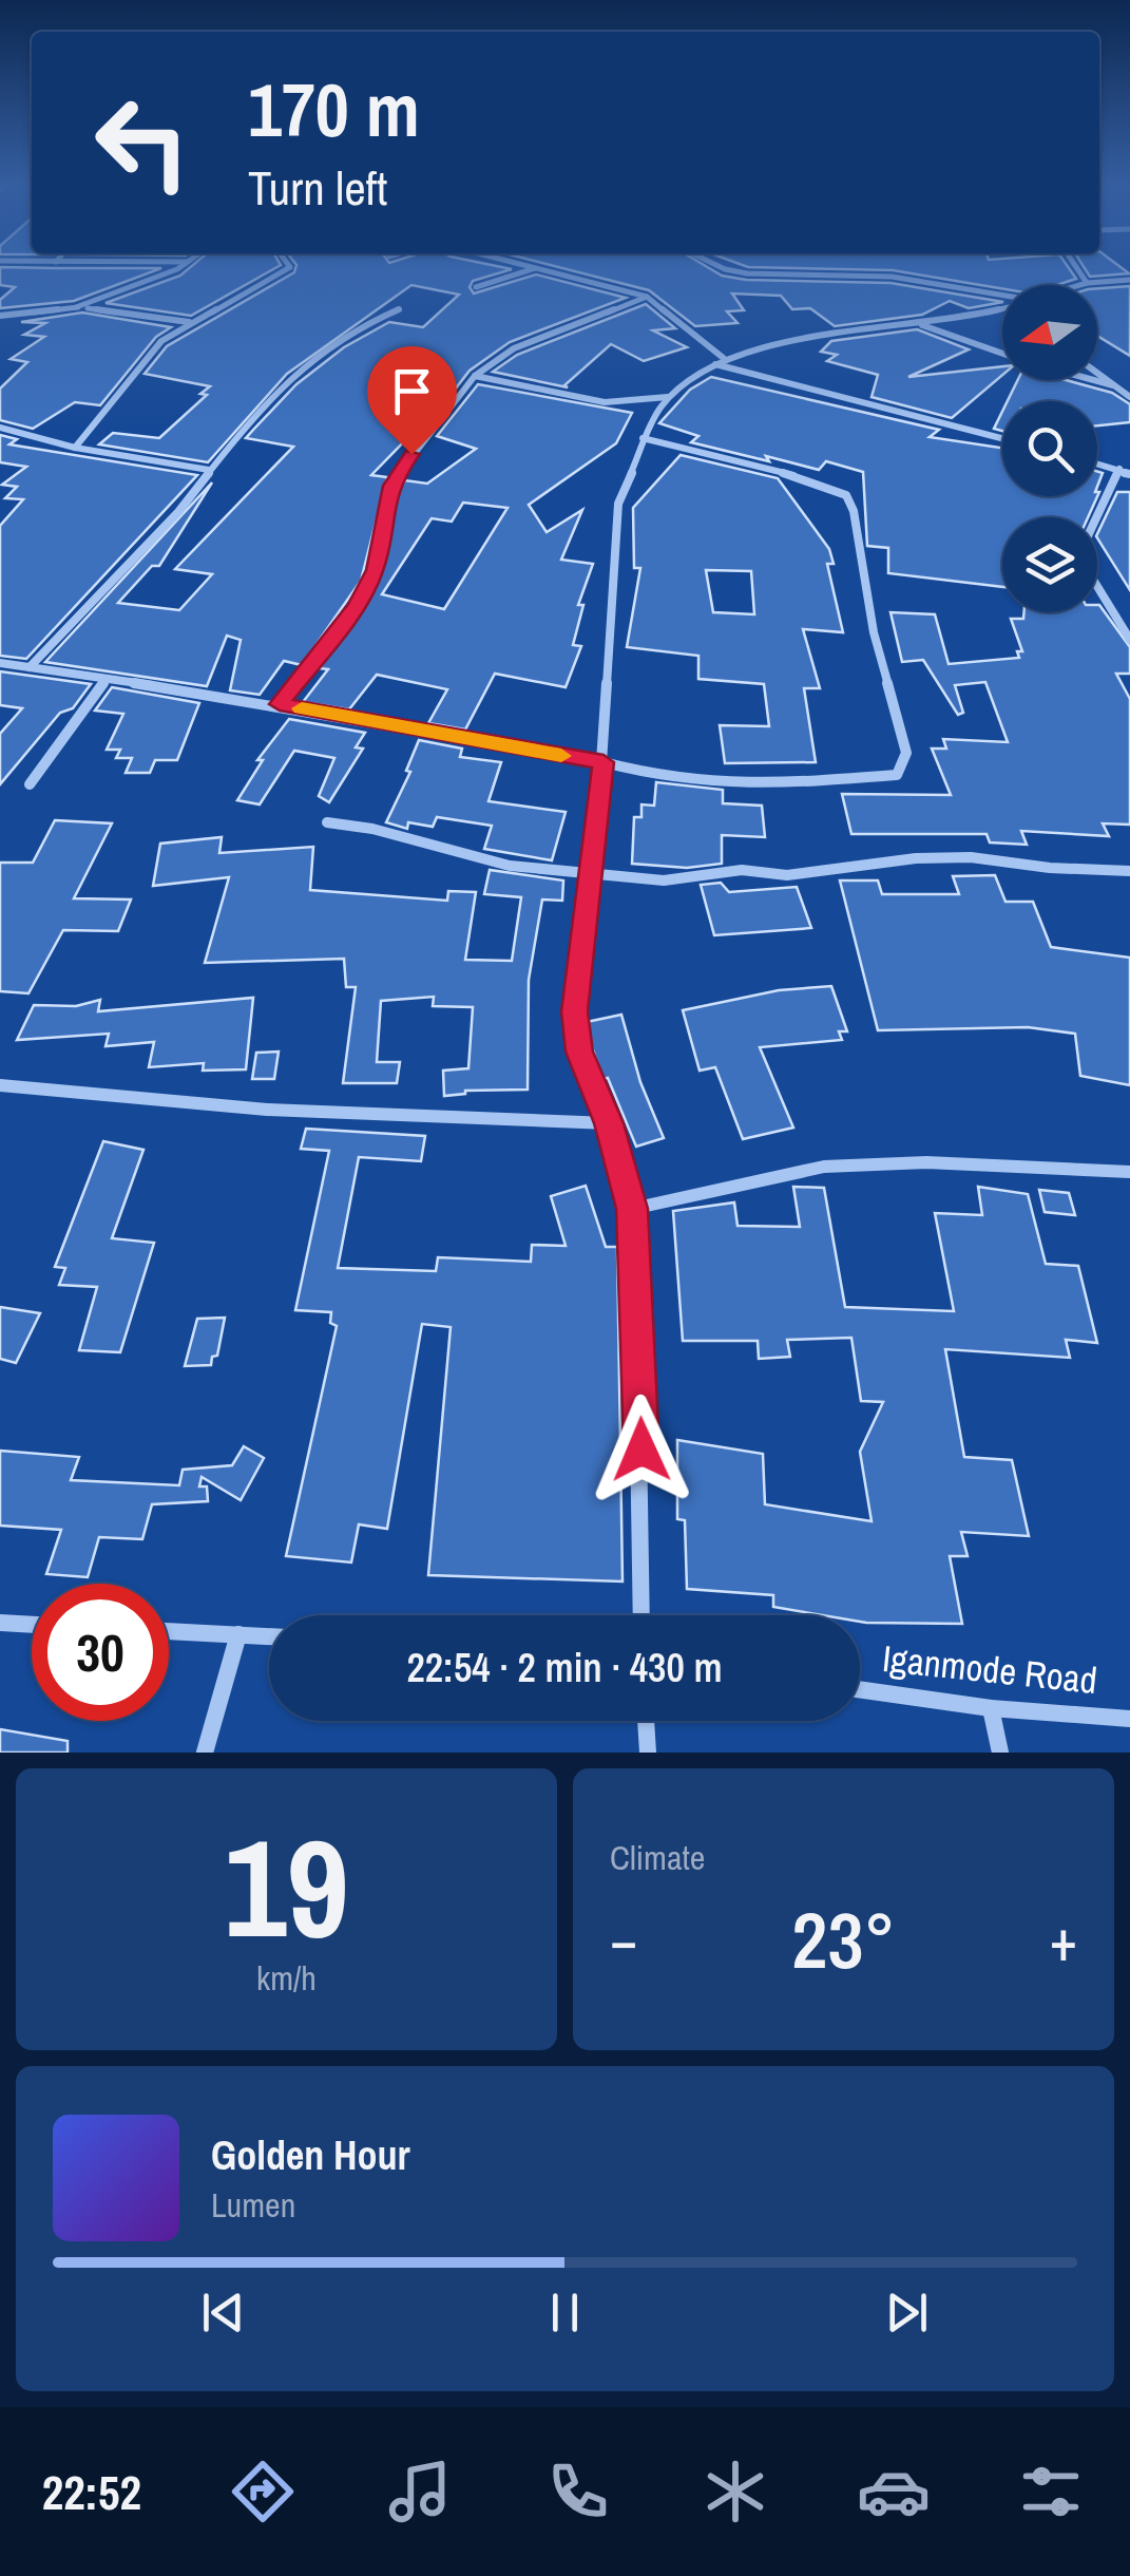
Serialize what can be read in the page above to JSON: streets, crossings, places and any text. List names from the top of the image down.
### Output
{
  "streets": {
    "street": ["Iganmode Road"]
  },
  "north": "left",
  "page": {
    "turn": ["170 m", "Turn left"],
    "limit": "30",
    "trip": "22:54 · 2 min · 430 m",
    "tile": [
      ["19", "km/h"],
      "Climate"
    ],
    "heat": ["−", "23°", "+"],
    "song": ["Golden Hour", "Lumen"],
    "tabs": "22:52"
  }
}
